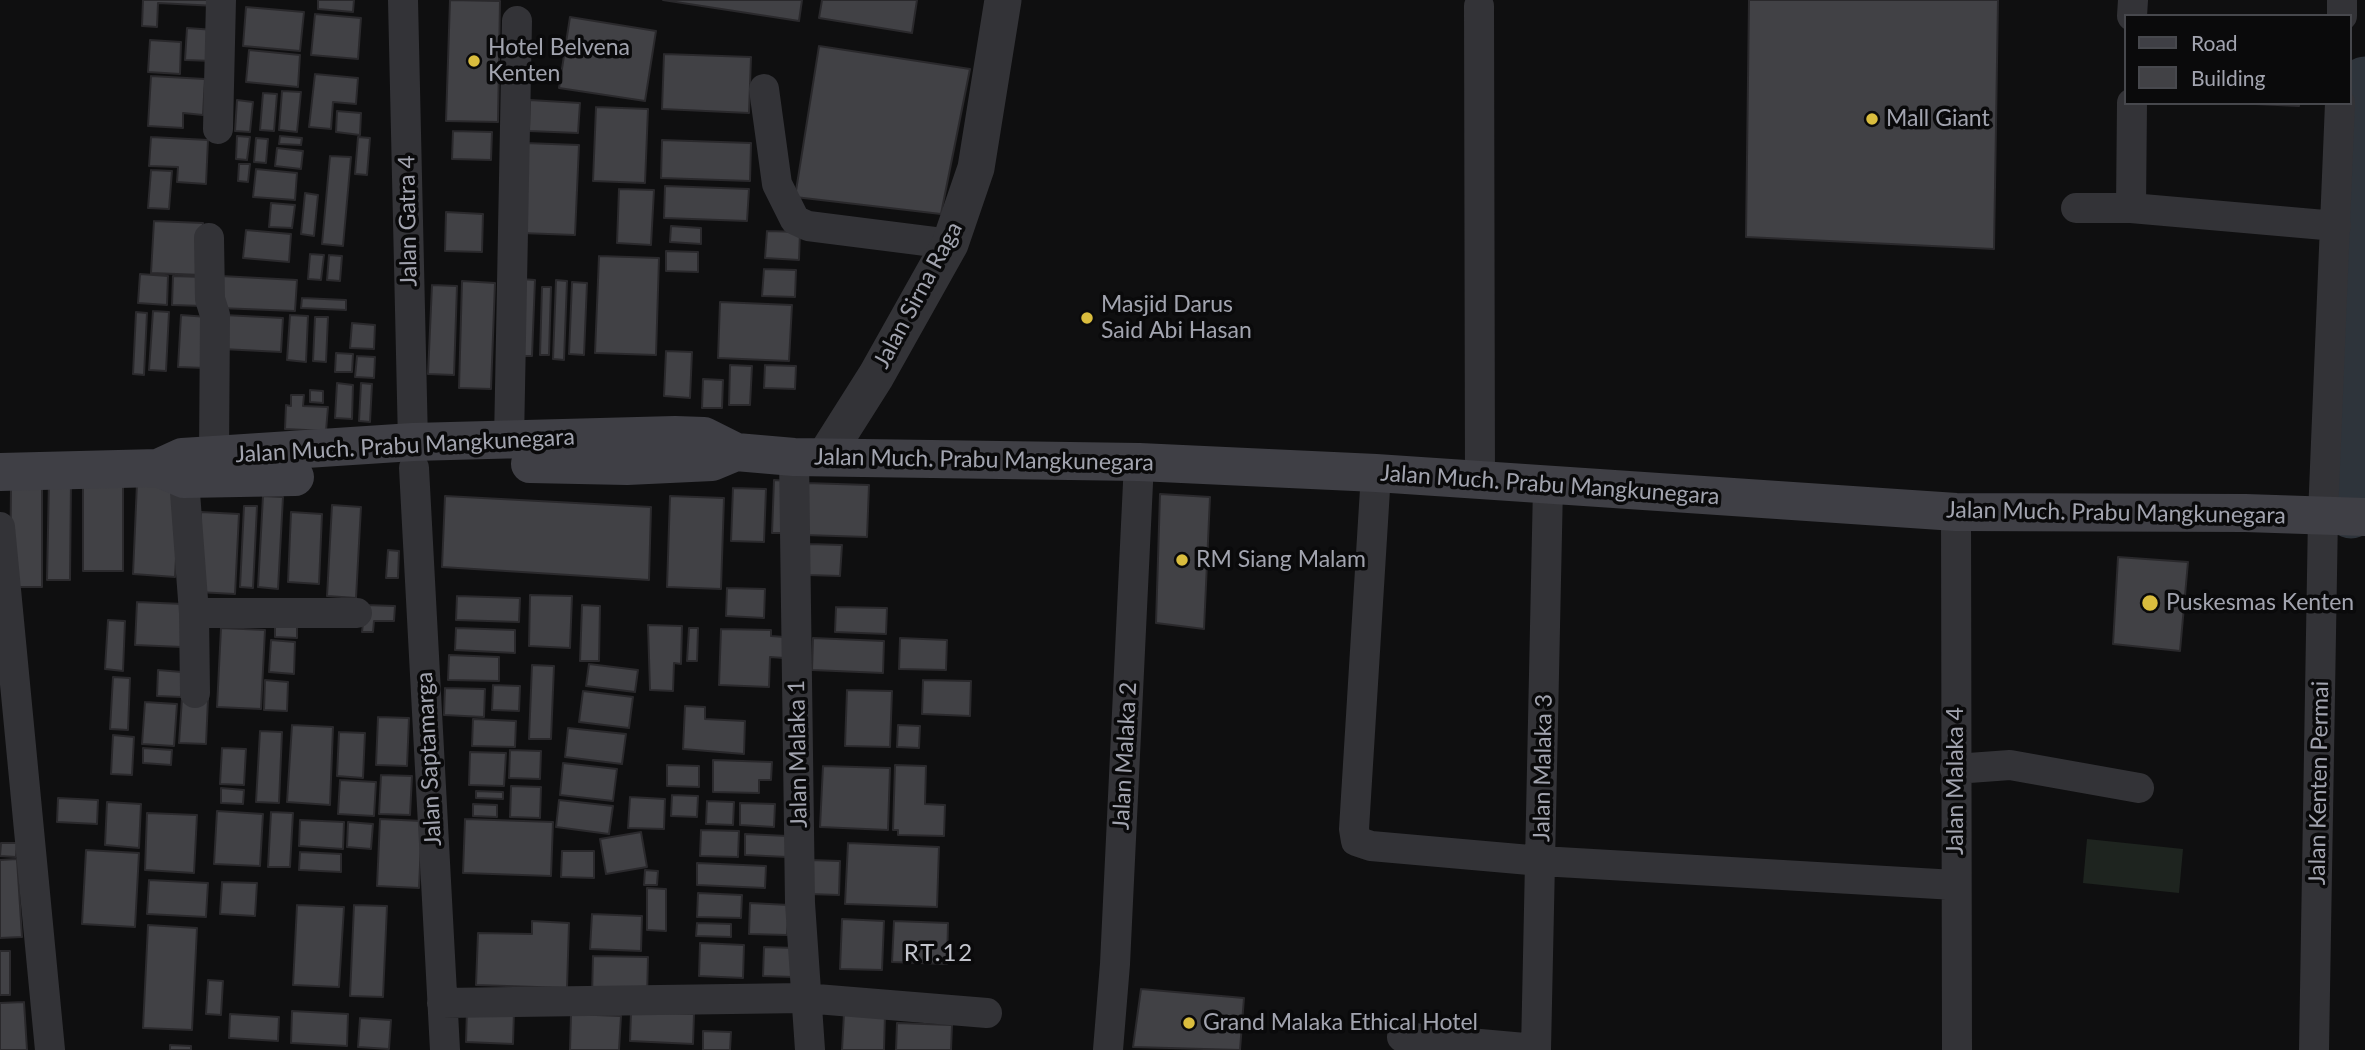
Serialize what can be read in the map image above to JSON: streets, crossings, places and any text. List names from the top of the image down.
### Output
{
  "streets": {
    "main road": ["Jalan Much. Prabu Mangkunegara"],
    "street": [
      "Jalan Gatra 4",
      "Jalan Sirna Raga",
      "Jalan Malaka 1",
      "Jalan Malaka 2",
      "Jalan Saptamarga",
      "Jalan Malaka 3",
      "Jalan Malaka 4",
      "Jalan Kenten Permai"
    ]
  },
  "crossings": [
    ["Jalan Gatra 4", "Jalan Much. Prabu Mangkunegara"],
    ["Jalan Gatra 4", "Jalan Saptamarga"],
    ["Jalan Sirna Raga", "Jalan Much. Prabu Mangkunegara"],
    ["Jalan Sirna Raga", "Jalan Malaka 1"],
    ["Jalan Much. Prabu Mangkunegara", "Jalan Malaka 1"],
    ["Jalan Much. Prabu Mangkunegara", "Jalan Malaka 2"],
    ["Jalan Much. Prabu Mangkunegara", "Jalan Saptamarga"],
    ["Jalan Much. Prabu Mangkunegara", "Jalan Malaka 3"],
    ["Jalan Much. Prabu Mangkunegara", "Jalan Malaka 4"],
    ["Jalan Much. Prabu Mangkunegara", "Jalan Kenten Permai"]
  ],
  "districts": ["RT.12"],
  "places": [
    "Hotel Belvena Kenten",
    "Mall Giant",
    "Masjid Darus Said Abi Hasan",
    "RM Siang Malam",
    "Puskesmas Kenten",
    "Grand Malaka Ethical Hotel"
  ],
  "legend": ["Road", "Building"]
}
